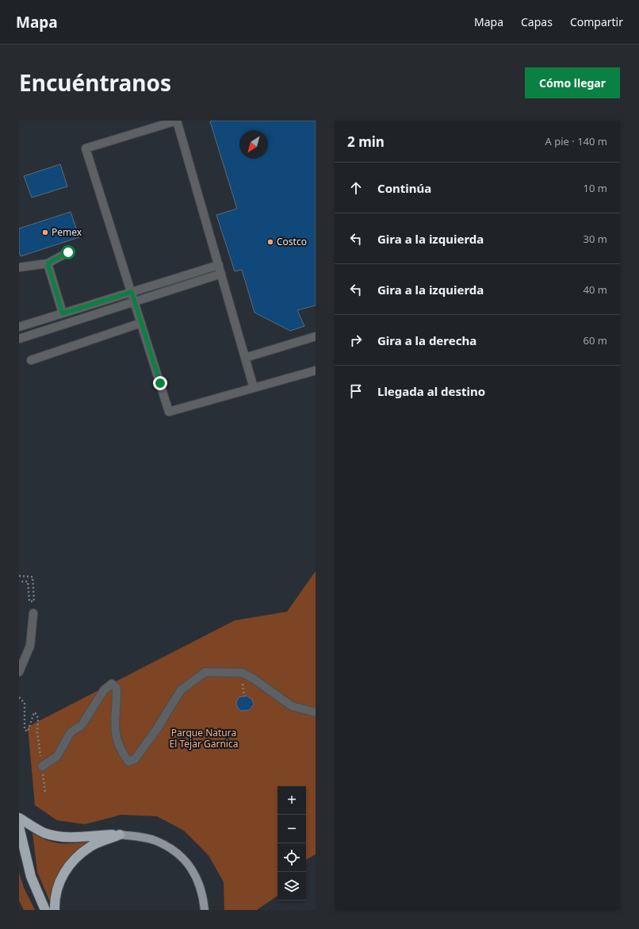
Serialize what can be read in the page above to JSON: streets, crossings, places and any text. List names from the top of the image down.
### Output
{
  "parks": ["Parque Natura El Tejar Garnica"],
  "places": ["Pemex", "Costco"],
  "north": "bottom left",
  "page": {
    "header": "Mapa",
    "nav": ["Mapa", "Capas", "Compartir"],
    "title": "Encuéntranos",
    "buttons": "Cómo llegar",
    "heading": ["2 min", "A pie · 140 m"],
    "list": [
      ["Continúa", "10 m"],
      ["Gira a la izquierda", "30 m"],
      ["Gira a la izquierda", "40 m"],
      ["Gira a la derecha", "60 m"],
      "Llegada al destino"
    ],
    "map_buttons": ["+", "−"]
  }
}
